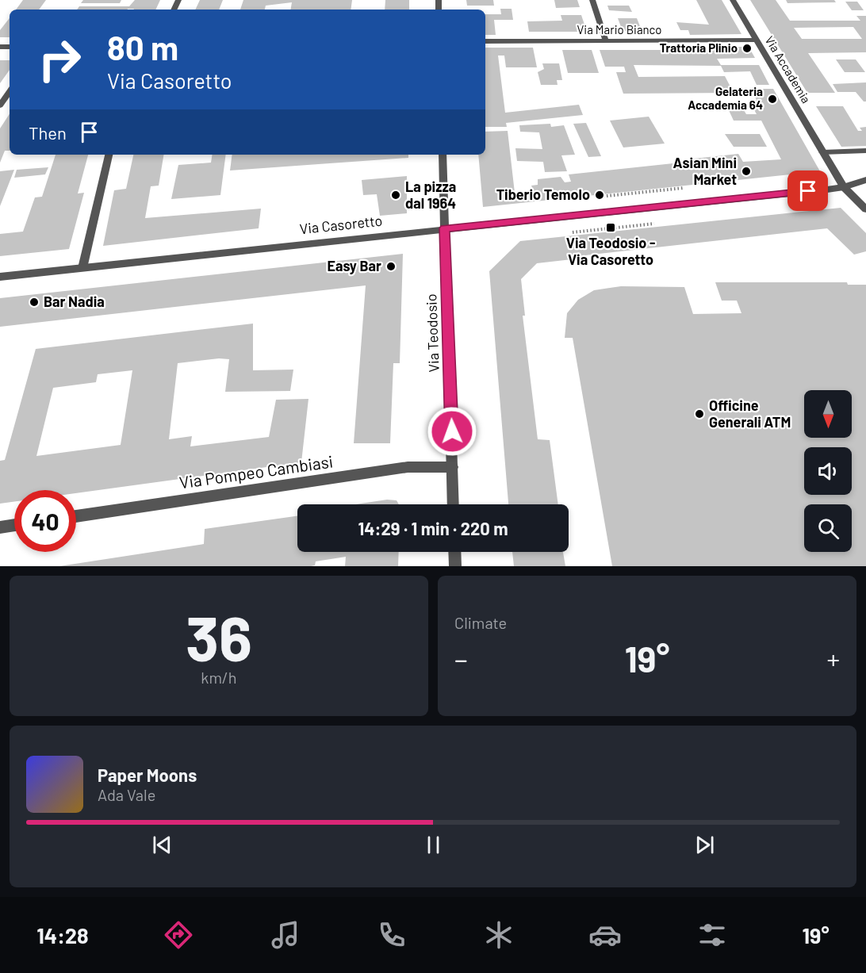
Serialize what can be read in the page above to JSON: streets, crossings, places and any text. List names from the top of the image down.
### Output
{
  "streets": {
    "street": [
      "Via Mario Bianco",
      "Via Accademia",
      "Via Casoretto",
      "Via Teodosio",
      "Via Pompeo Cambiasi"
    ]
  },
  "crossings": [
    ["Via Mario Bianco", "Via Accademia"],
    ["Via Casoretto", "Via Teodosio"],
    ["Via Teodosio", "Via Pompeo Cambiasi"]
  ],
  "places": {
    "other": [
      "Trattoria Plinio",
      "Gelateria Accademia 64",
      "Asian Mini Market",
      "La pizza dal 1964",
      "Tiberio Temolo",
      "Easy Bar",
      "Bar Nadia",
      "Officine Generali ATM"
    ],
    "transit": ["Via Teodosio - Via Casoretto"]
  },
  "north": "bottom",
  "page": {
    "turn": ["80 m", "Via Casoretto"],
    "then": "Then",
    "limit": "40",
    "trip": "14:29 · 1 min · 220 m",
    "tile": [
      ["36", "km/h"],
      "Climate"
    ],
    "heat": ["−", "19°", "+"],
    "song": ["Paper Moons", "Ada Vale"],
    "tabs": ["14:28", "19°"]
  }
}
